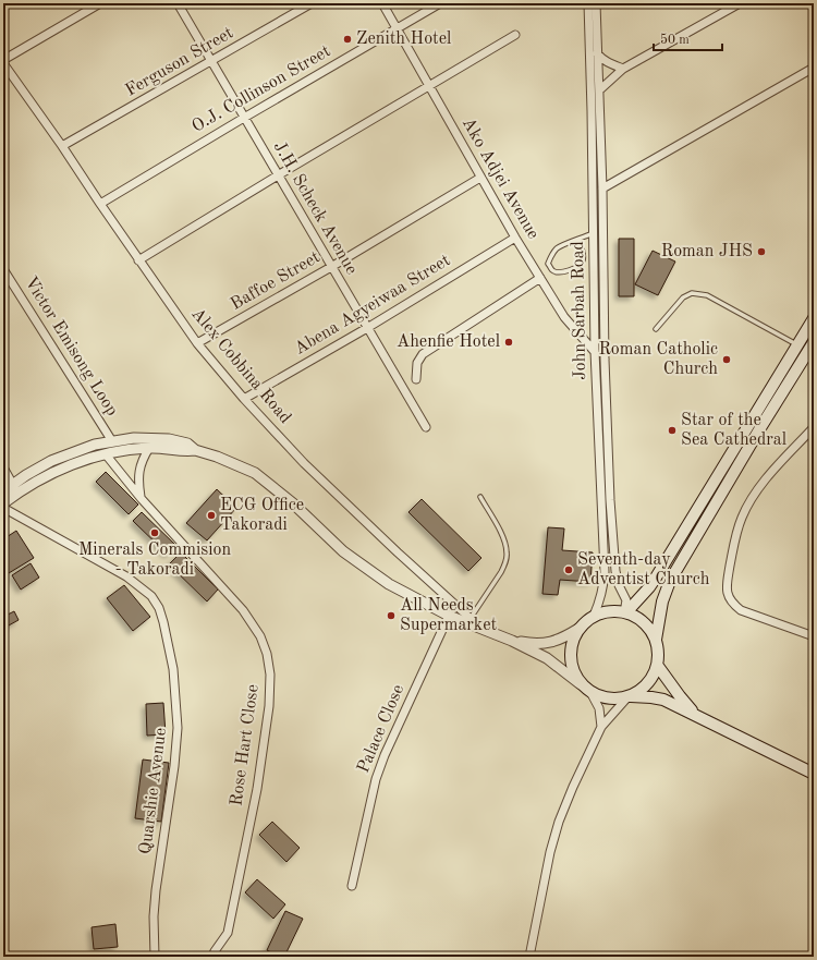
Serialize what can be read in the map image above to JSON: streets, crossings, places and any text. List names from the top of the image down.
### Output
{
  "streets": {
    "street": [
      "Ferguson Street",
      "O.J. Collinson Street",
      "Ako Adjei Avenue",
      "J.H. Scheck Avenue",
      "Baffoe Street",
      "Abena Agyeiwaa Street",
      "John Sarbah Road",
      "Victor Emisong Loop",
      "Alex Cobbina Road",
      "Palace Close",
      "Rose Hart Close",
      "Quarshie Avenue"
    ]
  },
  "crossings": [
    ["Ferguson Street", "J.H. Scheck Avenue"],
    ["Ferguson Street", "Alex Cobbina Road"],
    ["O.J. Collinson Street", "Ako Adjei Avenue"],
    ["O.J. Collinson Street", "J.H. Scheck Avenue"],
    ["O.J. Collinson Street", "Alex Cobbina Road"],
    ["Ako Adjei Avenue", "Baffoe Street"],
    ["Ako Adjei Avenue", "Abena Agyeiwaa Street"],
    ["Ako Adjei Avenue", "John Sarbah Road"],
    ["J.H. Scheck Avenue", "Baffoe Street"],
    ["J.H. Scheck Avenue", "Abena Agyeiwaa Street"],
    ["Baffoe Street", "Alex Cobbina Road"],
    ["Abena Agyeiwaa Street", "Alex Cobbina Road"]
  ],
  "places": [
    "Zenith Hotel",
    "Roman JHS",
    "Ahenfie Hotel",
    "Roman Catholic Church",
    "Star of the Sea Cathedral",
    "ECG Office Takoradi",
    "Minerals Commision - Takoradi",
    "Seventh-day Adventist Church",
    "All Needs Supermarket"
  ],
  "scale_bar": "50 m"
}
